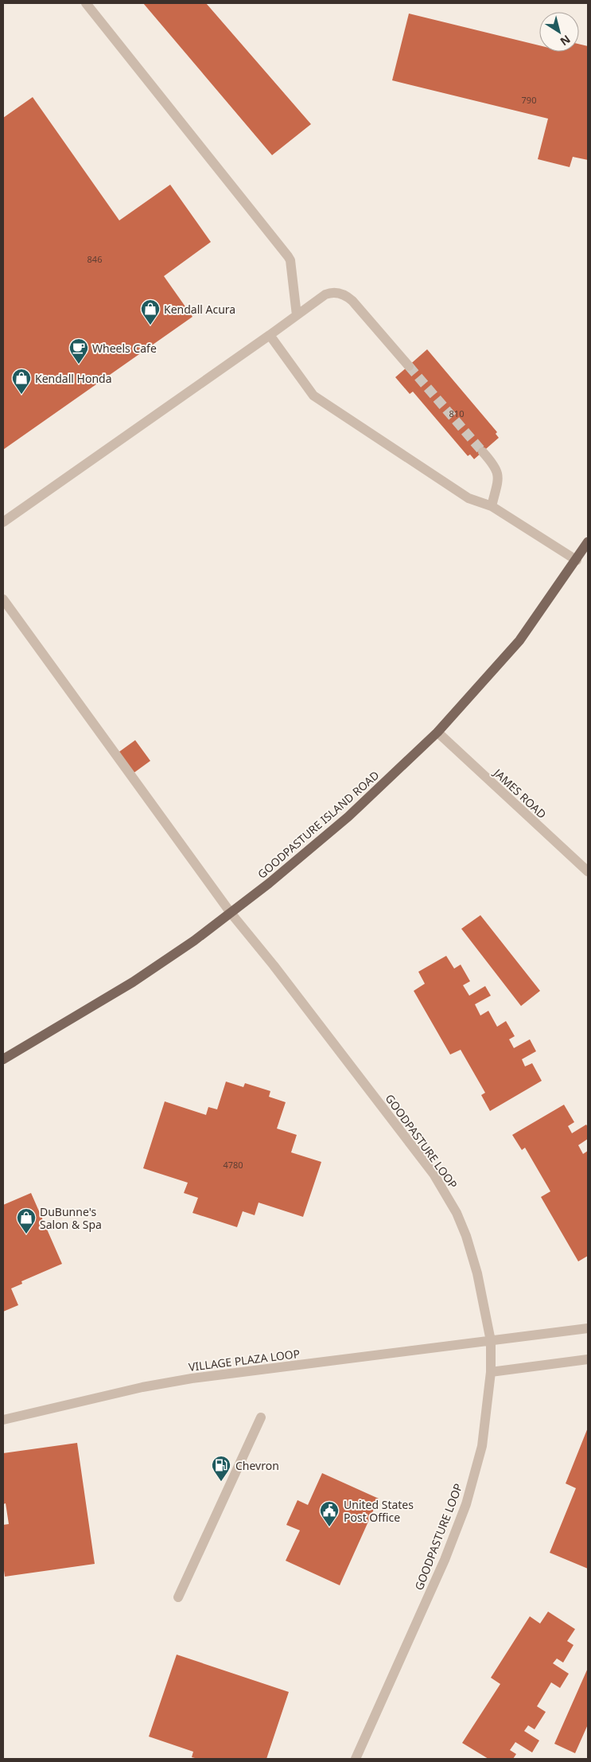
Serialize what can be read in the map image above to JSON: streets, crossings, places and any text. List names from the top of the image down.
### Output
{
  "streets": {
    "main road": ["GOODPASTURE ISLAND ROAD"],
    "street": ["JAMES ROAD", "GOODPASTURE LOOP", "VILLAGE PLAZA LOOP"]
  },
  "crossings": [
    ["JAMES ROAD", "GOODPASTURE ISLAND ROAD"],
    ["GOODPASTURE ISLAND ROAD", "GOODPASTURE LOOP"],
    ["GOODPASTURE LOOP", "VILLAGE PLAZA LOOP"]
  ],
  "places": {
    "shop": ["Kendall Acura", "Kendall Honda", "DuBunne's Salon & Spa"],
    "cafe": ["Wheels Cafe"],
    "fuel station": ["Chevron"],
    "public building": ["United States Post Office"]
  },
  "house_numbers": [
    "790",
    "846",
    "810",
    "4780"
  ],
  "north": "bottom right"
}
